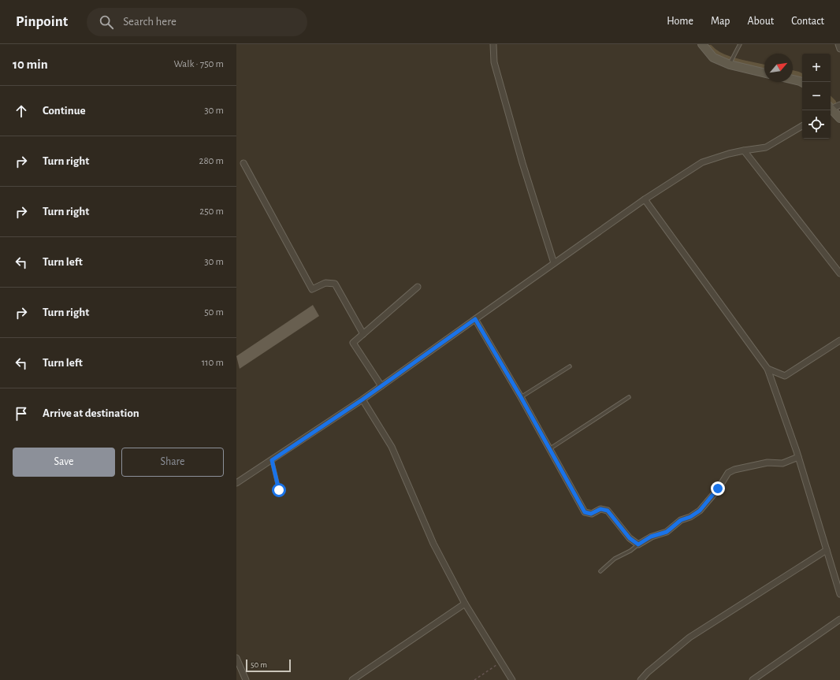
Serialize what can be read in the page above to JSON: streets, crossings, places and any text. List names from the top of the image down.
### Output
{
  "scale_bar": "50 m",
  "north": "top right",
  "page": {
    "header": "Pinpoint",
    "search": "Search here",
    "nav": [
      "Home",
      "Map",
      "About",
      "Contact"
    ],
    "heading": ["10 min", "Walk · 750 m"],
    "map_buttons": ["+", "−"],
    "list": [
      ["Continue", "30 m"],
      ["Turn right", "280 m"],
      ["Turn right", "250 m"],
      ["Turn left", "30 m"],
      ["Turn right", "50 m"],
      ["Turn left", "110 m"],
      "Arrive at destination"
    ],
    "buttons": ["Save", "Share"],
    "scale": "50 m"
  }
}
